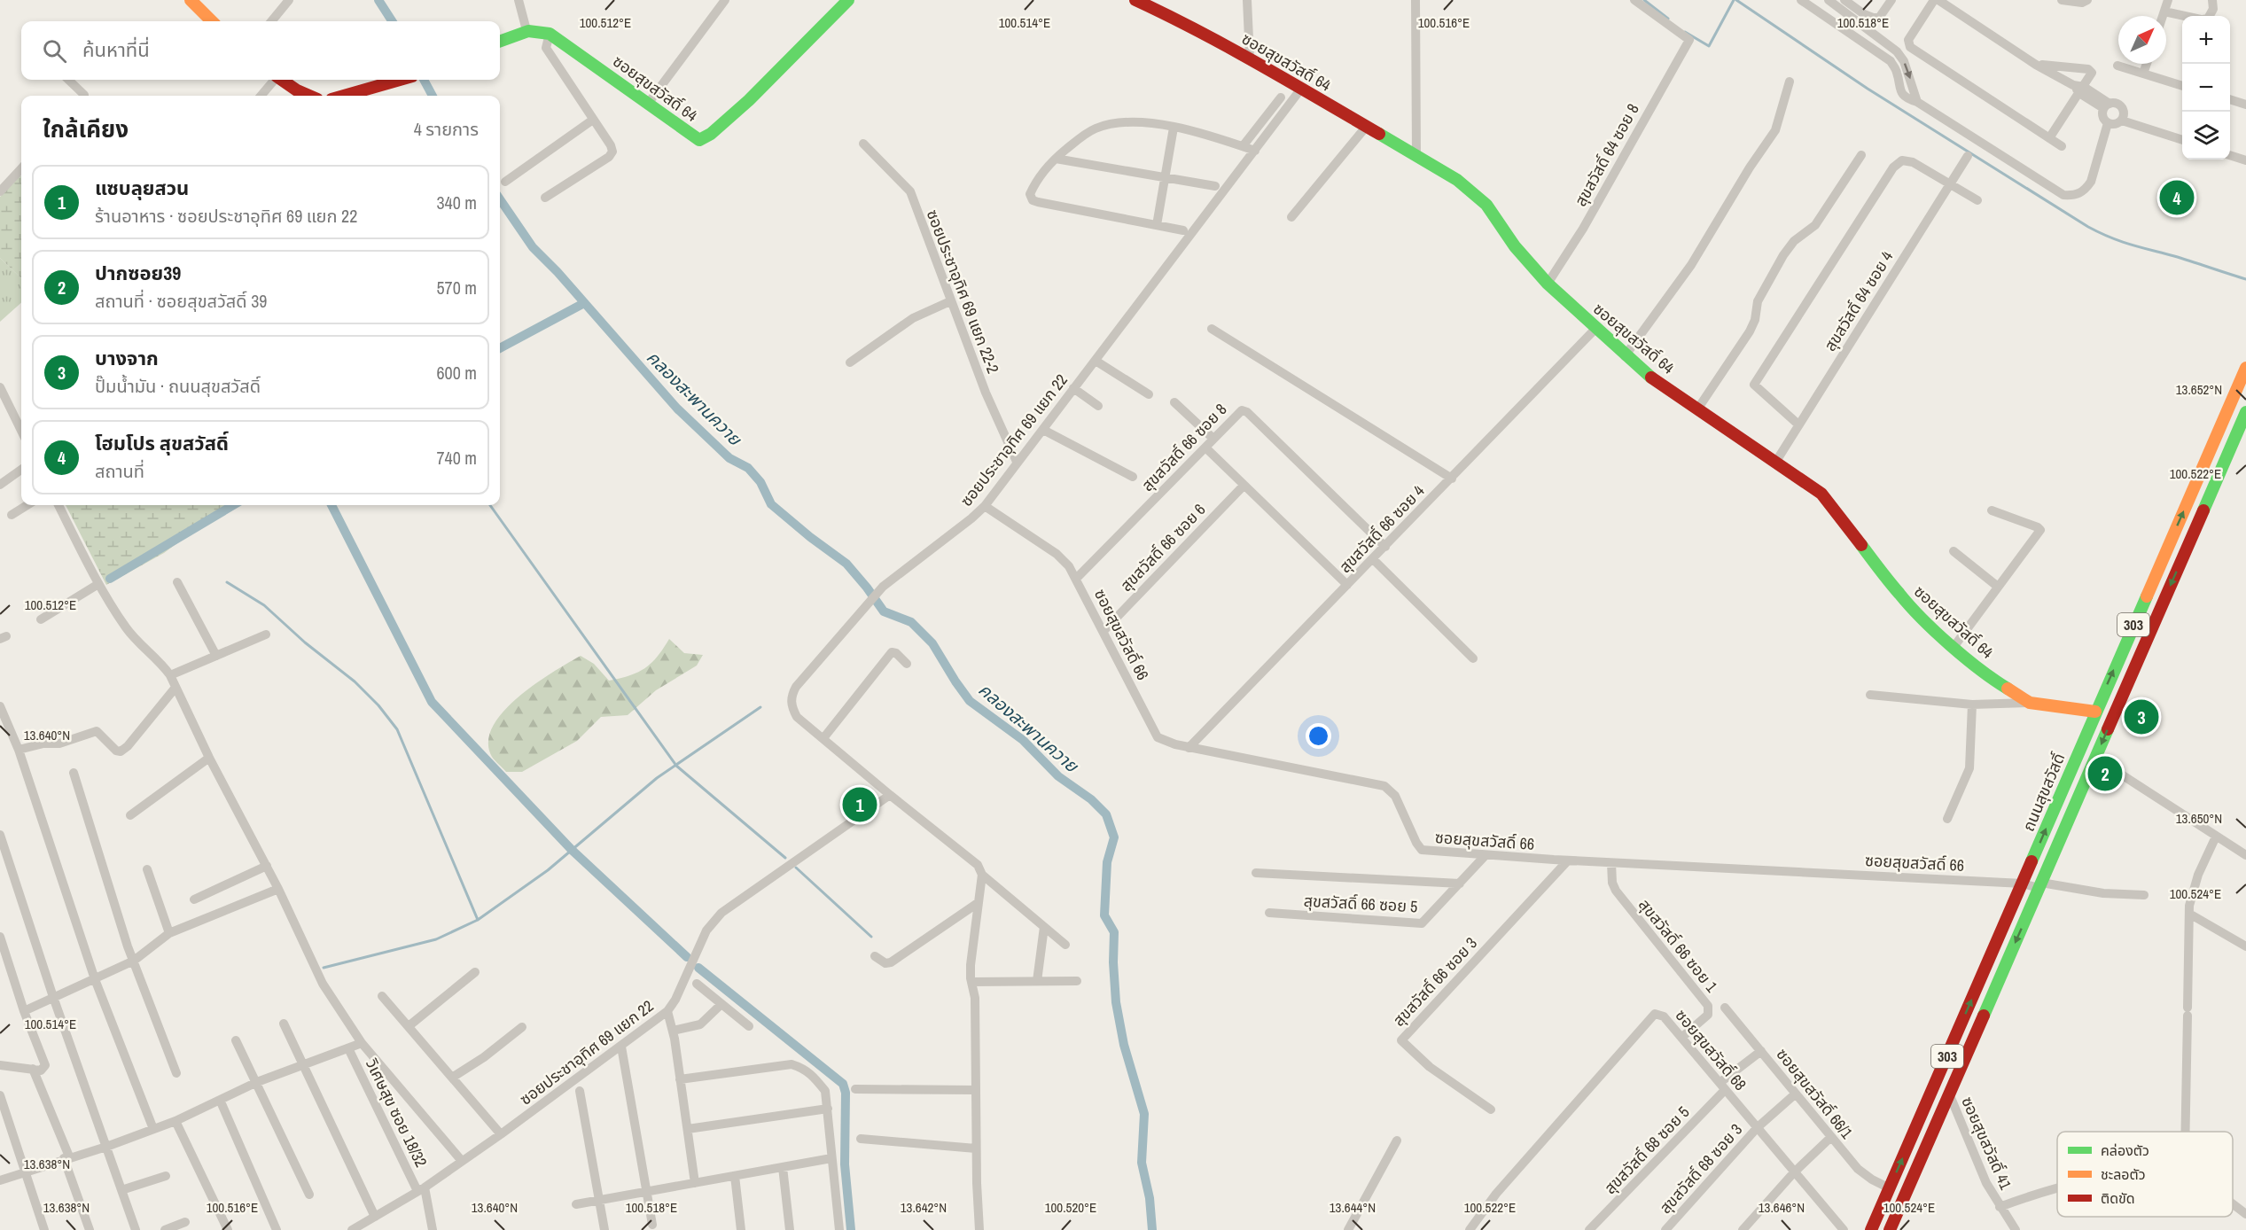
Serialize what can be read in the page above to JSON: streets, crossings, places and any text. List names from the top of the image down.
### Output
{
  "streets": {
    "street": [
      "ซอยสุขสวัสดิ์ 64",
      "สุขสวัสดิ์ 64 ซอย 8",
      "ซอยประชาอุทิศ 69 แยก 22-2",
      "สุขสวัสดิ์ 64 ซอย 4",
      "ซอยประชาอุทิศ 69 แยก 22",
      "สุขสวัสดิ์ 66 ซอย 8",
      "สุขสวัสดิ์ 66 ซอย 4",
      "สุขสวัสดิ์ 66 ซอย 6",
      "303",
      "ซอยสุขสวัสดิ์ 66",
      "ถนนสุขสวัสดิ์",
      "สุขสวัสดิ์ 66 ซอย 5",
      "สุขสวัสดิ์ 66 ซอย 1",
      "สุขสวัสดิ์ 66 ซอย 3",
      "ซอยสุขสวัสดิ์ 68",
      "ซอยสุขสวัสดิ์ 66/1",
      "วิเศษสุข ซอย 18/32",
      "ซอยสุขสวัสดิ์ 41",
      "สุขสวัสดิ์ 68 ซอย 5",
      "สุขสวัสดิ์ 68 ซอย 3"
    ]
  },
  "crossings": [
    ["ซอยสุขสวัสดิ์ 64", "สุขสวัสดิ์ 64 ซอย 8"],
    ["ซอยสุขสวัสดิ์ 64", "สุขสวัสดิ์ 64 ซอย 4"],
    ["ซอยสุขสวัสดิ์ 64", "ซอยประชาอุทิศ 69 แยก 22"],
    ["ซอยสุขสวัสดิ์ 64", "สุขสวัสดิ์ 66 ซอย 4"],
    ["ซอยสุขสวัสดิ์ 64", "ถนนสุขสวัสดิ์"],
    ["ซอยประชาอุทิศ 69 แยก 22-2", "ซอยประชาอุทิศ 69 แยก 22"],
    ["ซอยประชาอุทิศ 69 แยก 22", "ซอยสุขสวัสดิ์ 66"],
    ["ซอยประชาอุทิศ 69 แยก 22", "วิเศษสุข ซอย 18/32"],
    ["สุขสวัสดิ์ 66 ซอย 8", "สุขสวัสดิ์ 66 ซอย 4"],
    ["สุขสวัสดิ์ 66 ซอย 8", "ซอยสุขสวัสดิ์ 66"],
    ["สุขสวัสดิ์ 66 ซอย 4", "ซอยสุขสวัสดิ์ 66"],
    ["สุขสวัสดิ์ 66 ซอย 6", "ซอยสุขสวัสดิ์ 66"],
    ["ซอยสุขสวัสดิ์ 66", "ถนนสุขสวัสดิ์"],
    ["ซอยสุขสวัสดิ์ 66", "สุขสวัสดิ์ 66 ซอย 5"],
    ["ซอยสุขสวัสดิ์ 66", "สุขสวัสดิ์ 66 ซอย 1"],
    ["ซอยสุขสวัสดิ์ 66", "สุขสวัสดิ์ 66 ซอย 3"],
    ["ถนนสุขสวัสดิ์", "ซอยสุขสวัสดิ์ 66/1"],
    ["ถนนสุขสวัสดิ์", "ซอยสุขสวัสดิ์ 41"],
    ["สุขสวัสดิ์ 66 ซอย 1", "ซอยสุขสวัสดิ์ 68"],
    ["ซอยสุขสวัสดิ์ 68", "สุขสวัสดิ์ 68 ซอย 5"],
    ["ซอยสุขสวัสดิ์ 68", "สุขสวัสดิ์ 68 ซอย 3"],
    ["ซอยสุขสวัสดิ์ 66/1", "สุขสวัสดิ์ 68 ซอย 5"],
    ["ซอยสุขสวัสดิ์ 66/1", "สุขสวัสดิ์ 68 ซอย 3"]
  ],
  "water": ["คลองสะพานควาย"],
  "legend": ["คล่องตัว", "ชะลอตัว", "ติดขัด"],
  "north": "top right",
  "page": {
    "map_buttons": ["+", "−"],
    "search": "ค้นหาที่นี่",
    "heading": ["ใกล้เคียง", "4 รายการ"],
    "list": [
      {
        "mark": "1",
        "name": "แซบลุยสวน",
        "note": "ร้านอาหาร · ซอยประชาอุทิศ 69 แยก 22",
        "value": "340 m"
      },
      {
        "mark": "2",
        "name": "ปากซอย39",
        "note": "สถานที่ · ซอยสุขสวัสดิ์ 39",
        "value": "570 m"
      },
      {
        "mark": "3",
        "name": "บางจาก",
        "note": "ปั๊มน้ำมัน · ถนนสุขสวัสดิ์",
        "value": "600 m"
      },
      {
        "mark": "4",
        "name": "โฮมโปร สุขสวัสดิ์",
        "note": "สถานที่",
        "value": "740 m"
      }
    ],
    "pins": [
      "4",
      "3",
      "2",
      "1"
    ]
  },
  "coordinates": [
    "100.512°E",
    "100.514°E",
    "100.516°E",
    "100.518°E",
    "13.652°N",
    "100.522°E",
    "13.640°N",
    "13.650°N",
    "100.524°E",
    "13.638°N",
    "13.642°N",
    "100.520°E",
    "13.644°N",
    "13.646°N"
  ]
}
